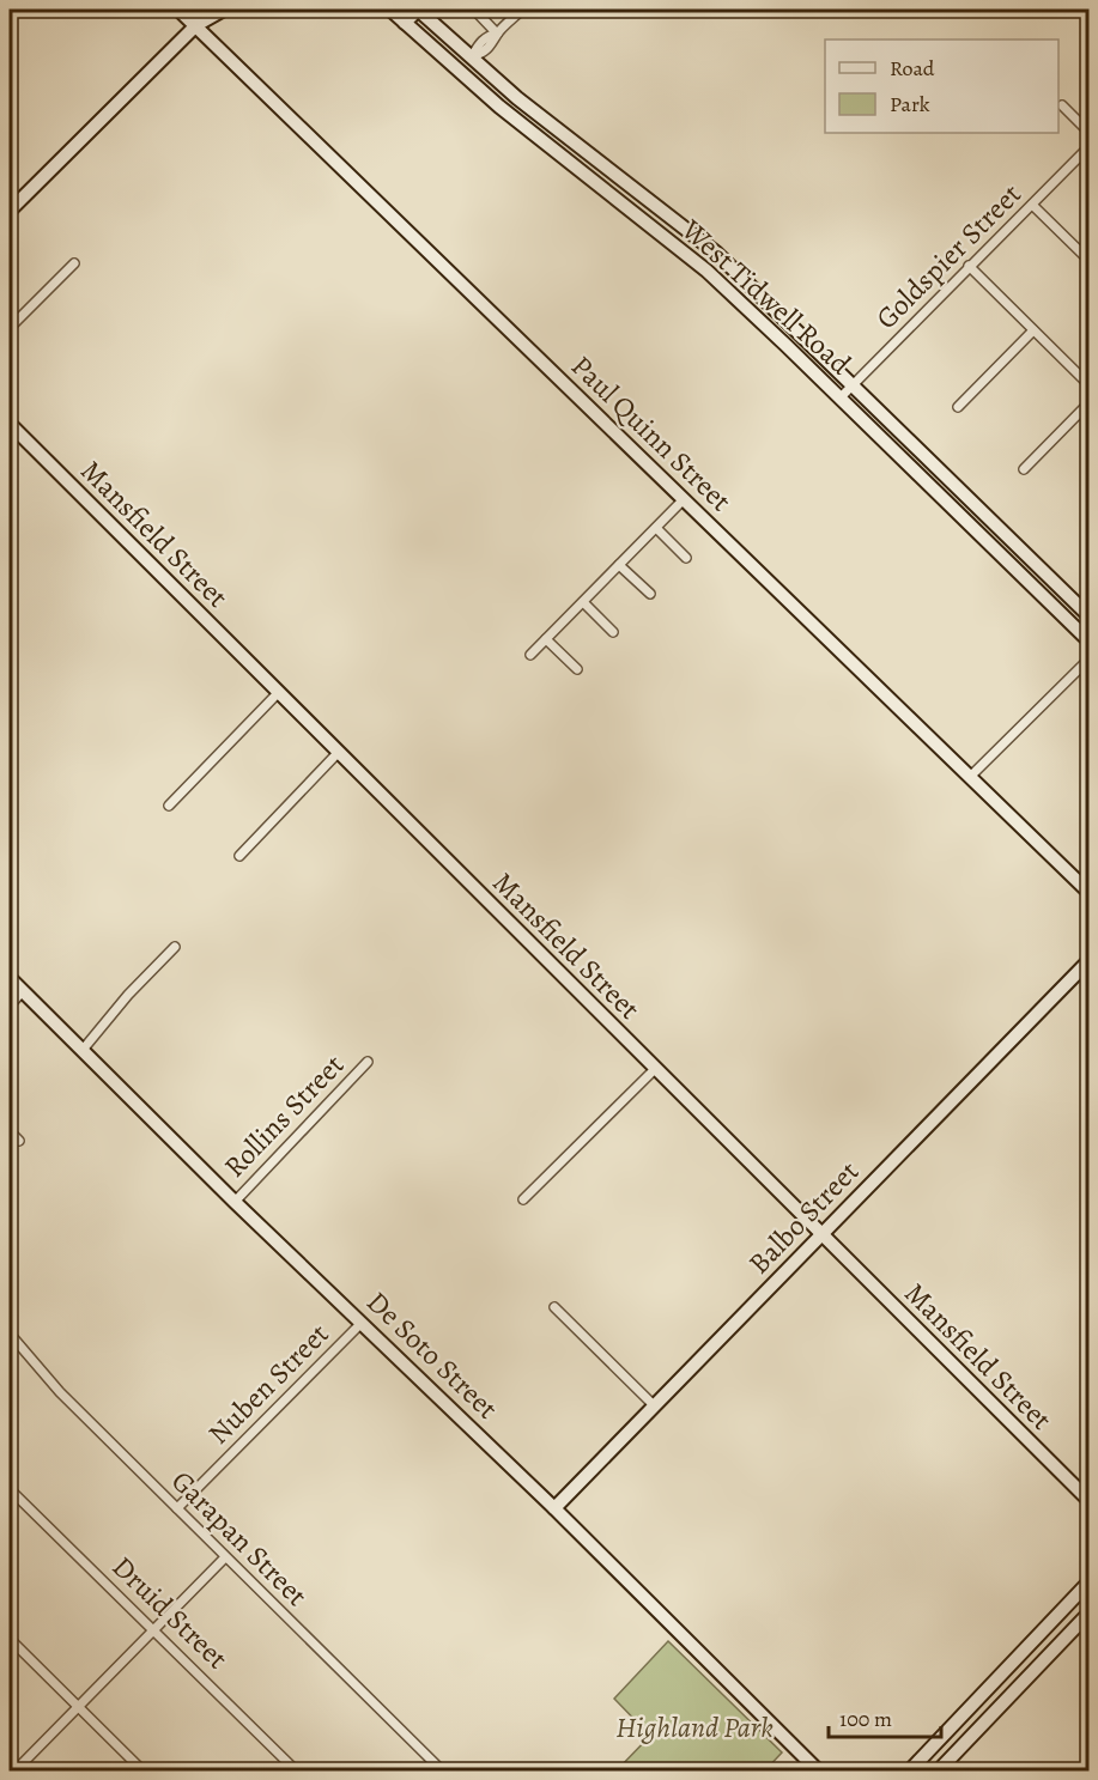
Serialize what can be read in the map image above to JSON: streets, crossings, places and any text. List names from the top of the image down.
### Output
{
  "streets": {
    "street": [
      "Goldspier Street",
      "West Tidwell Road",
      "Paul Quinn Street",
      "Mansfield Street",
      "Rollins Street",
      "Balbo Street",
      "De Soto Street",
      "Nuben Street",
      "Garapan Street",
      "Druid Street"
    ]
  },
  "crossings": [
    ["Goldspier Street", "West Tidwell Road"],
    ["Mansfield Street", "Balbo Street"],
    ["Rollins Street", "De Soto Street"],
    ["Balbo Street", "De Soto Street"],
    ["De Soto Street", "Nuben Street"],
    ["Nuben Street", "Garapan Street"]
  ],
  "parks": ["Highland Park"],
  "legend": ["Road", "Park"],
  "scale_bar": "100 m"
}
